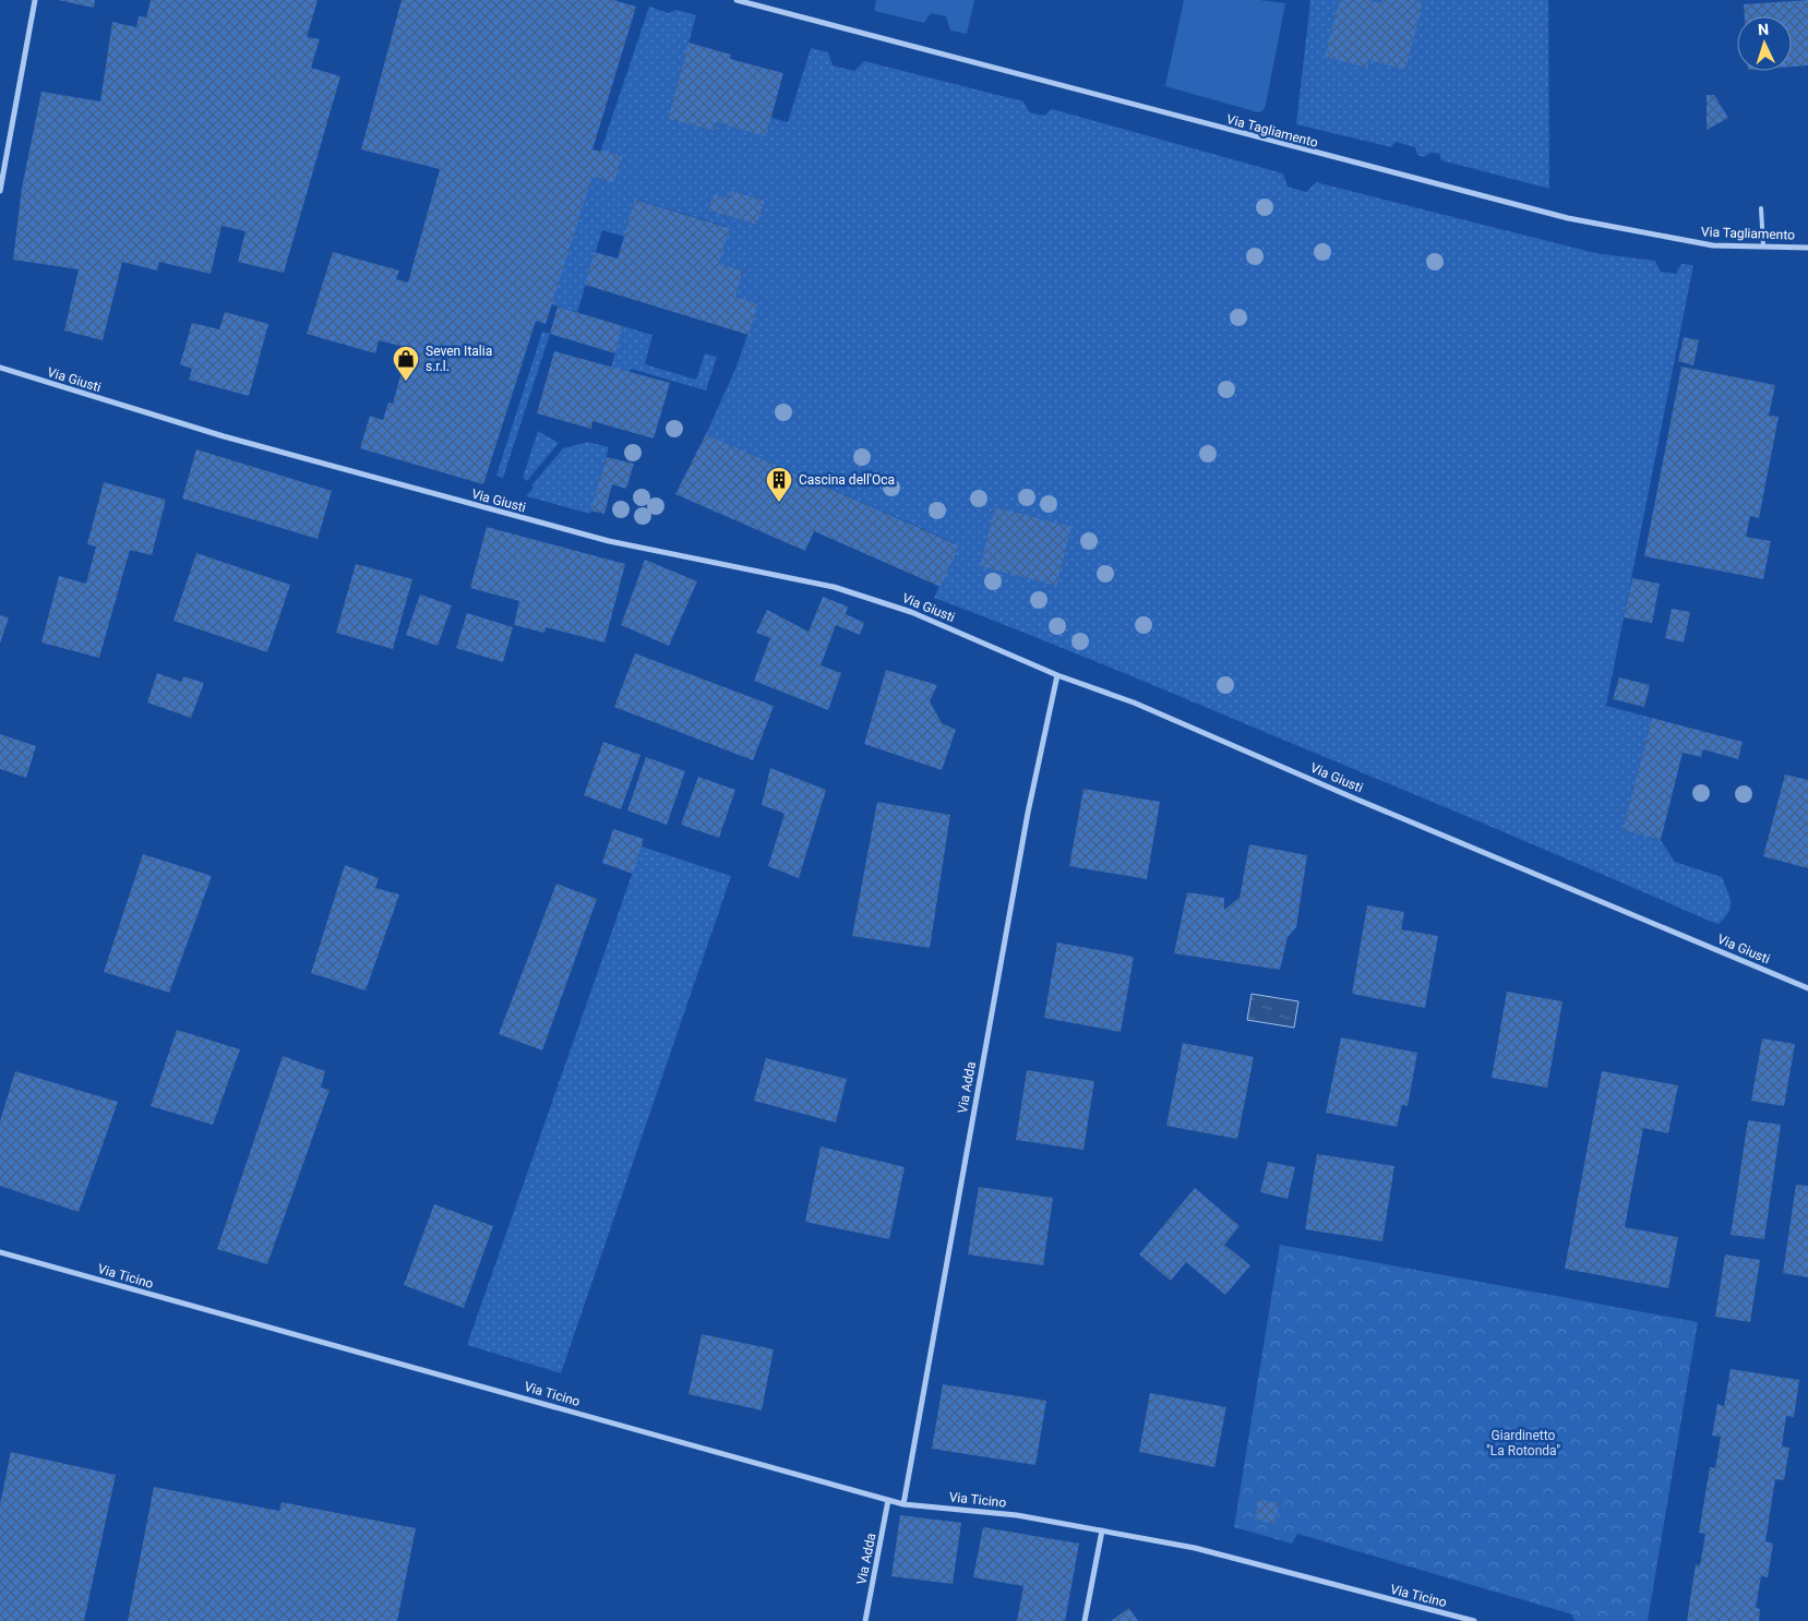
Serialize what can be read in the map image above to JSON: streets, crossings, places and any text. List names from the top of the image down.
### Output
{
  "streets": {
    "street": [
      "Via Tagliamento",
      "Via Giusti",
      "Via Adda",
      "Via Ticino"
    ]
  },
  "crossings": [
    ["Via Giusti", "Via Adda"],
    ["Via Adda", "Via Ticino"]
  ],
  "parks": ["Giardinetto \"La Rotonda\""],
  "places": {
    "shop": ["Seven Italia s.r.l."],
    "building": ["Cascina dell'Oca"]
  },
  "north": "top"
}
